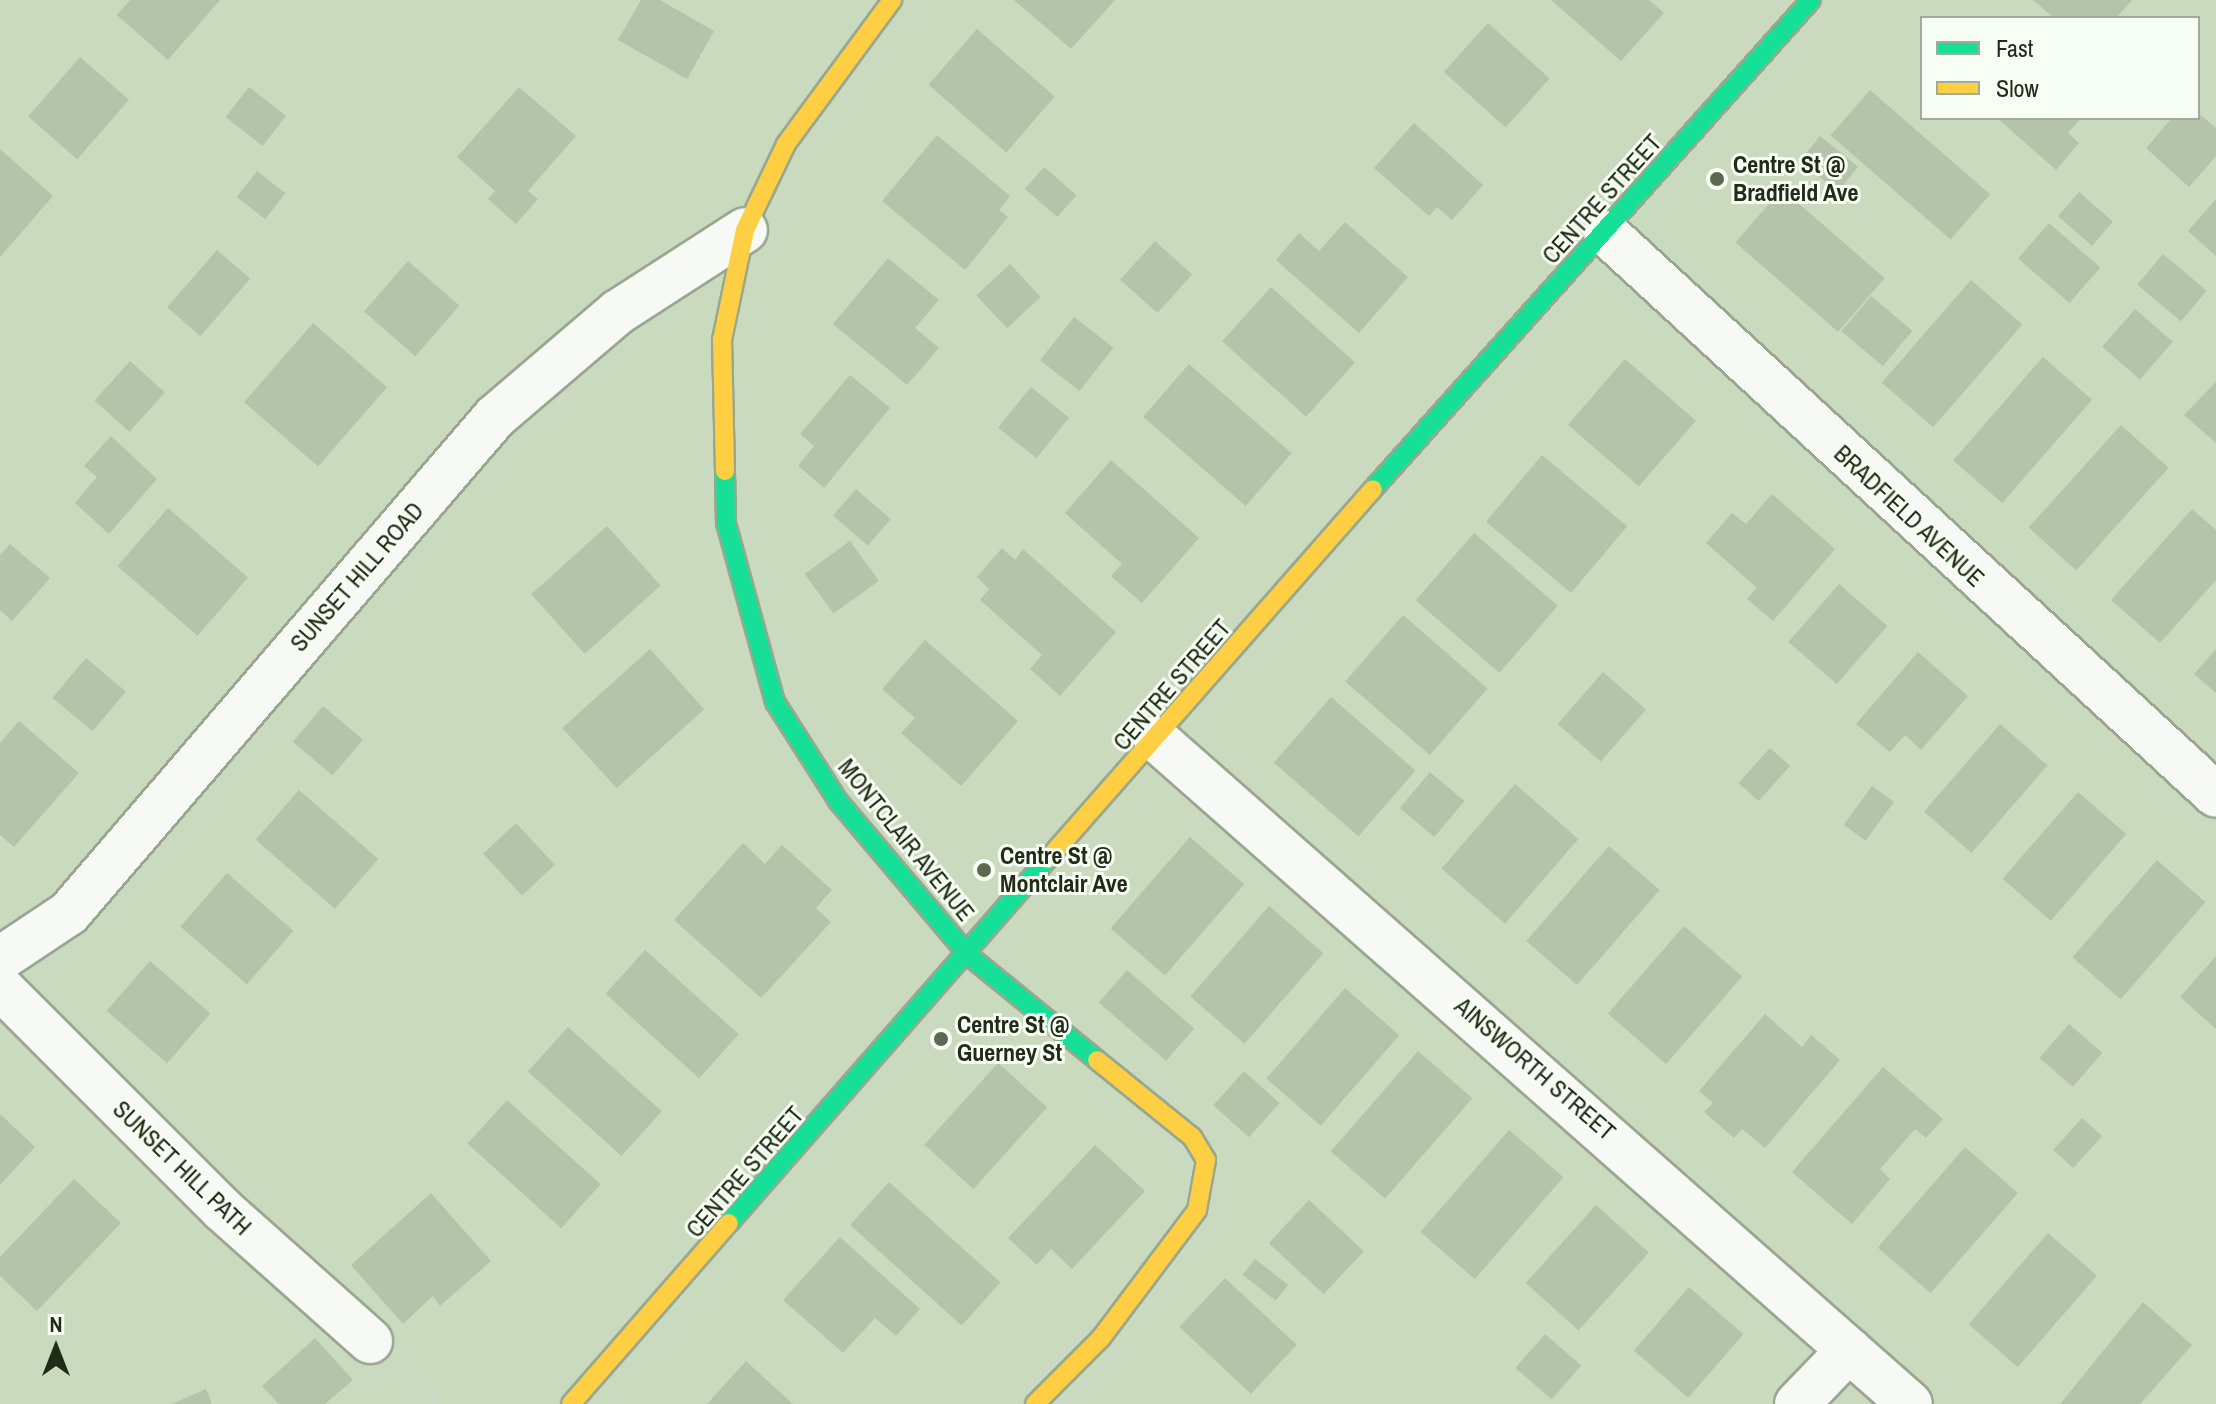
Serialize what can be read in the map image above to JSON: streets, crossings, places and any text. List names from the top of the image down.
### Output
{
  "streets": {
    "main road": ["CENTRE STREET", "MONTCLAIR AVENUE"],
    "street": [
      "BRADFIELD AVENUE",
      "SUNSET HILL ROAD",
      "AINSWORTH STREET",
      "SUNSET HILL PATH"
    ]
  },
  "crossings": [
    ["CENTRE STREET", "BRADFIELD AVENUE"],
    ["CENTRE STREET", "MONTCLAIR AVENUE"],
    ["CENTRE STREET", "AINSWORTH STREET"],
    ["SUNSET HILL ROAD", "MONTCLAIR AVENUE"]
  ],
  "places": ["Centre St @ Bradfield Ave", "Centre St @ Montclair Ave", "Centre St @ Guerney St"],
  "legend": ["Fast", "Slow"],
  "north": "top"
}
